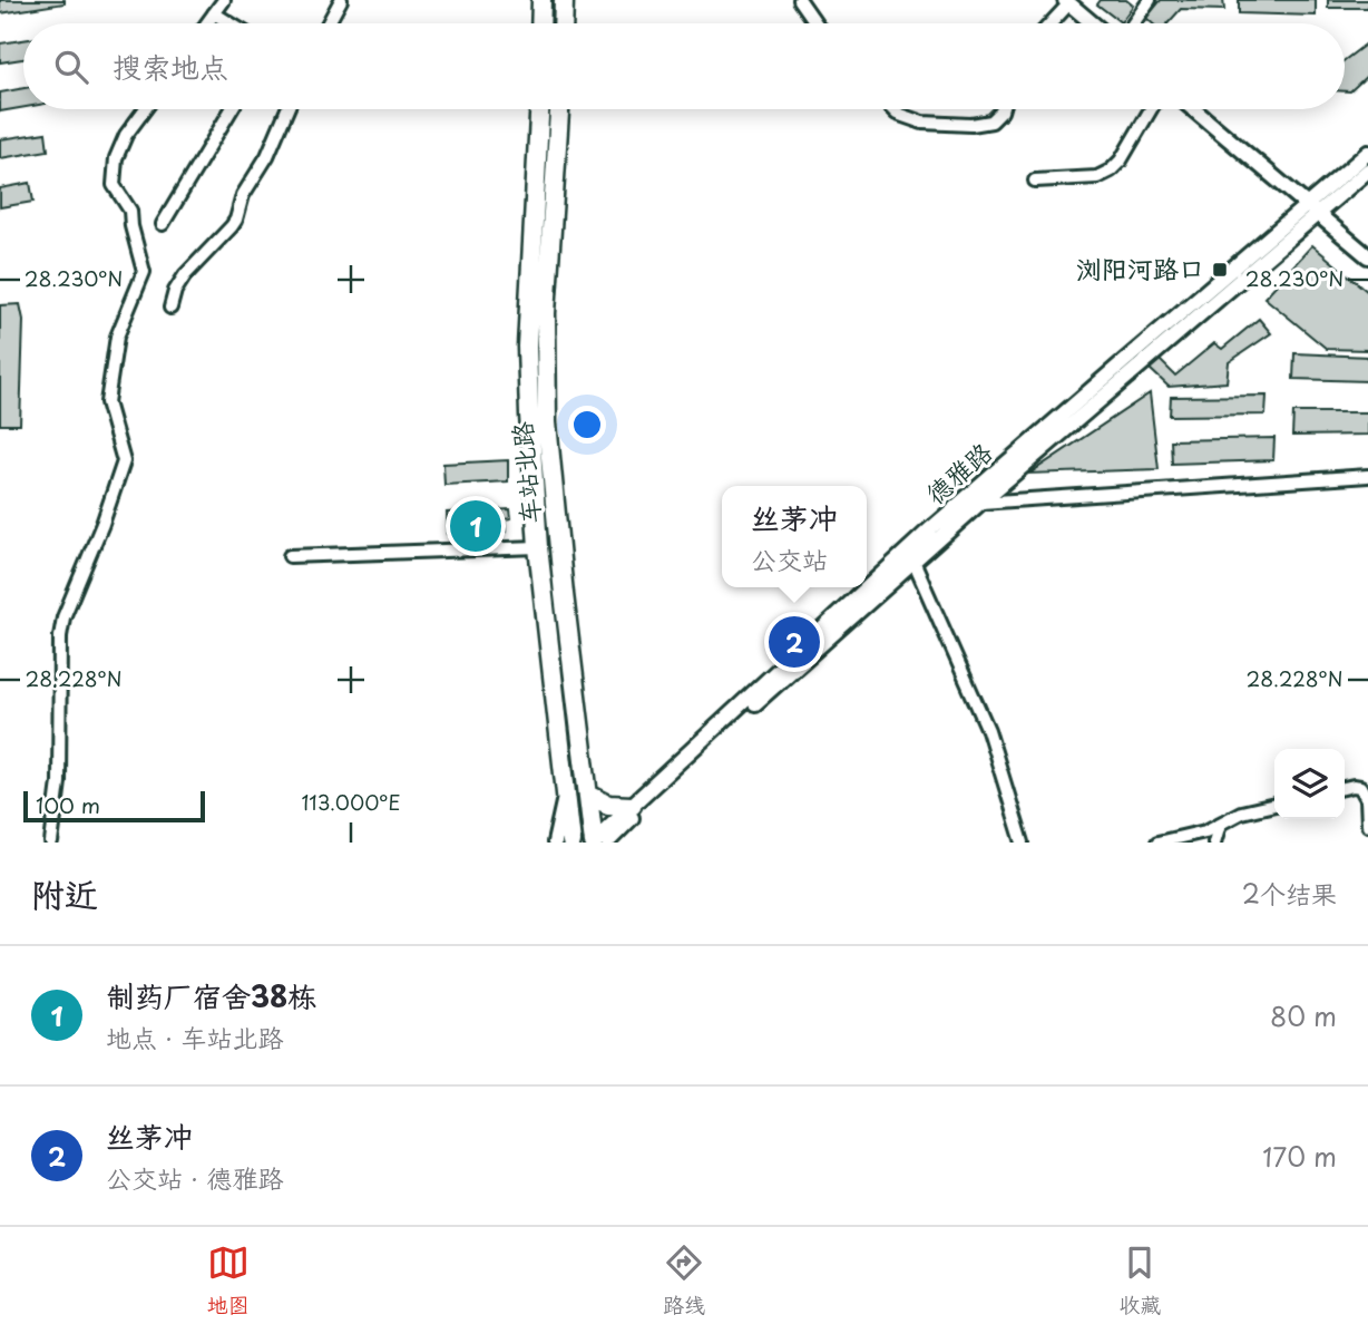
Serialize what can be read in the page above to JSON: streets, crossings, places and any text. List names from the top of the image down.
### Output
{
  "streets": {
    "main road": ["车站北路"],
    "street": ["德雅路"]
  },
  "crossings": [
    ["车站北路", "德雅路"]
  ],
  "places": {
    "transit": ["浏阳河路口"]
  },
  "scale_bar": "100 m",
  "page": {
    "search": "搜索地点",
    "popup": ["丝茅冲", "公交站"],
    "pins": ["1", "2"],
    "scale": "100 m",
    "heading": ["附近", "2个结果"],
    "list": [
      {
        "mark": "1",
        "name": "制药厂宿舍38栋",
        "note": "地点 · 车站北路",
        "value": "80 m"
      },
      {
        "mark": "2",
        "name": "丝茅冲",
        "note": "公交站 · 德雅路",
        "value": "170 m"
      }
    ],
    "nav": ["地图", "路线", "收藏"]
  },
  "coordinates": ["28.230°N", "28.228°N", "113.000°E"]
}
